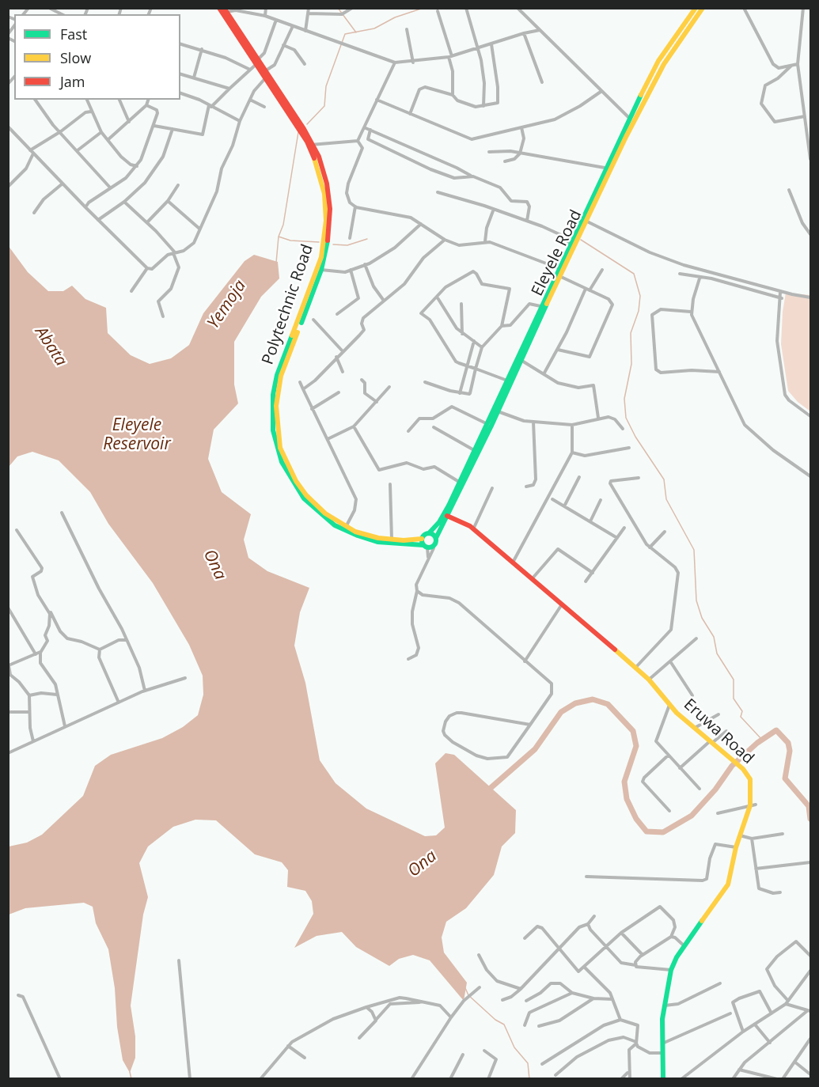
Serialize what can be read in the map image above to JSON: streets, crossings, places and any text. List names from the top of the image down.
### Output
{
  "streets": {
    "main road": ["Eleyele Road", "Polytechnic Road", "Eruwa Road"]
  },
  "crossings": [
    ["Eleyele Road", "Eruwa Road"]
  ],
  "water": [
    "Yemoja",
    "Abata",
    "Eleyele Reservoir",
    "Ona"
  ],
  "legend": ["Fast", "Slow", "Jam"]
}
